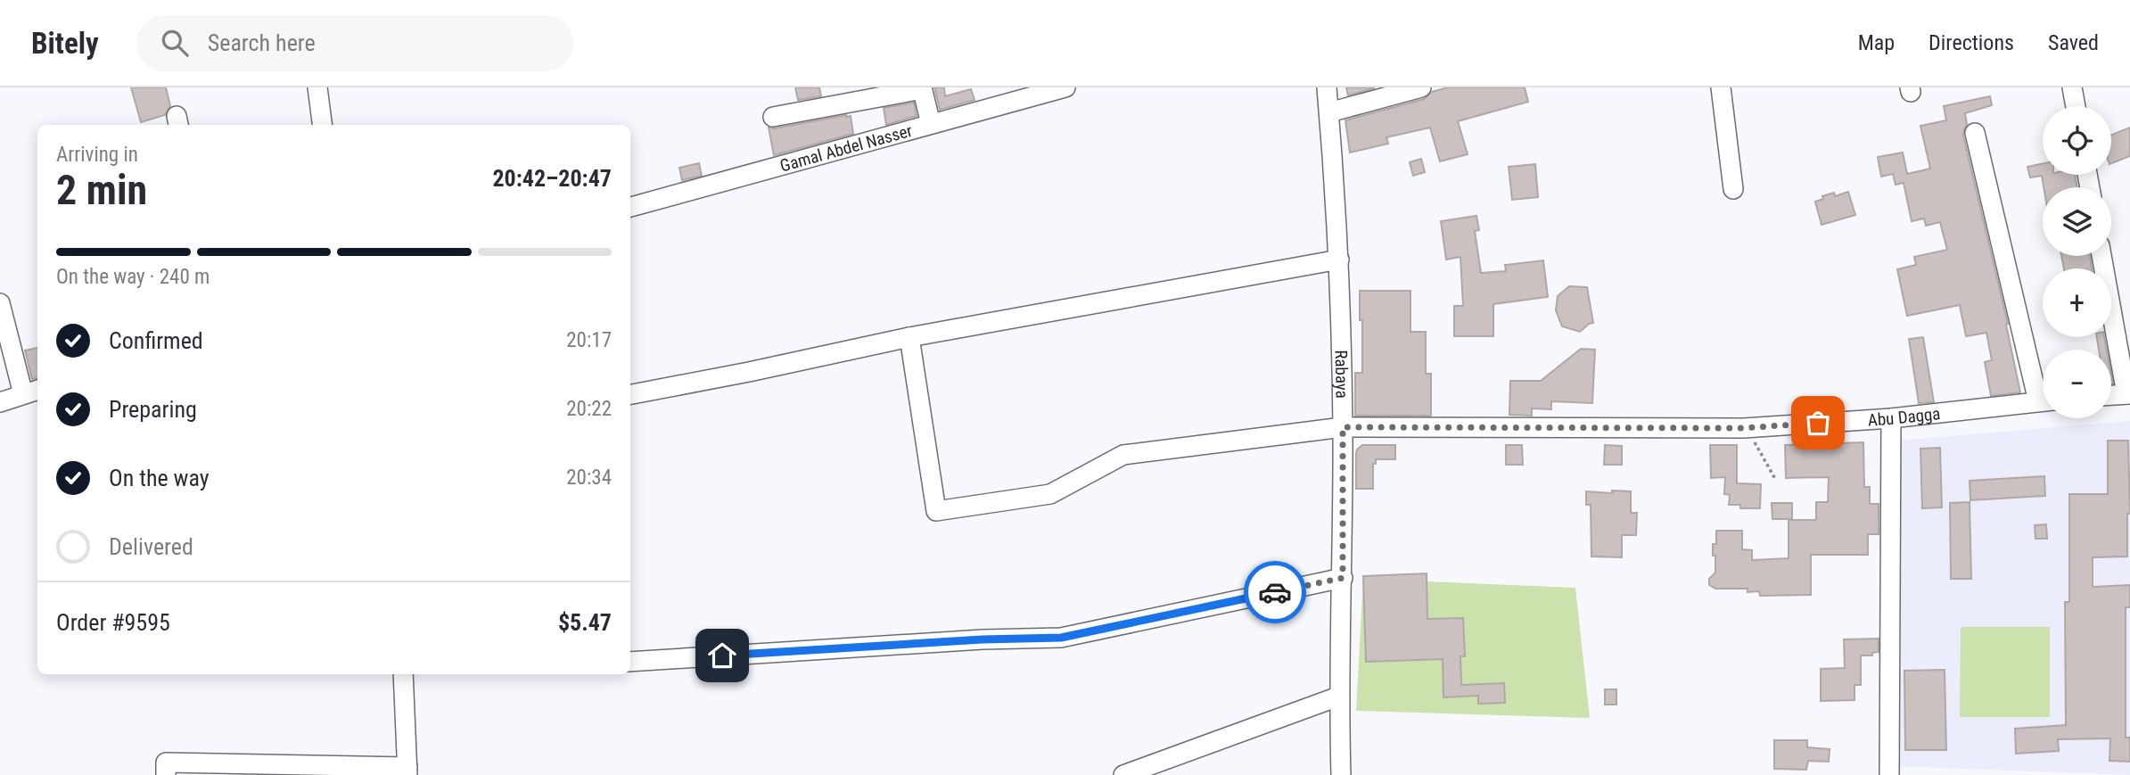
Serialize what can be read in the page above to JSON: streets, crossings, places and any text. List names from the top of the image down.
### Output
{
  "streets": {
    "street": ["Gamal Abdel Nasser", "Rabaya", "Abu Dagga"]
  },
  "crossings": [
    ["Rabaya", "Abu Dagga"]
  ],
  "page": {
    "header": "Bitely",
    "search": "Search here",
    "nav": ["Map", "Directions", "Saved"],
    "map_buttons": ["+", "−"],
    "heading": ["2 min", "Arriving in", "20:42–20:47"],
    "panel": ["Order #9595", "$5.47"],
    "bar": "On the way · 240 m",
    "list": [
      ["Confirmed", "20:17"],
      ["Preparing", "20:22"],
      ["On the way", "20:34"],
      "Delivered"
    ]
  }
}
